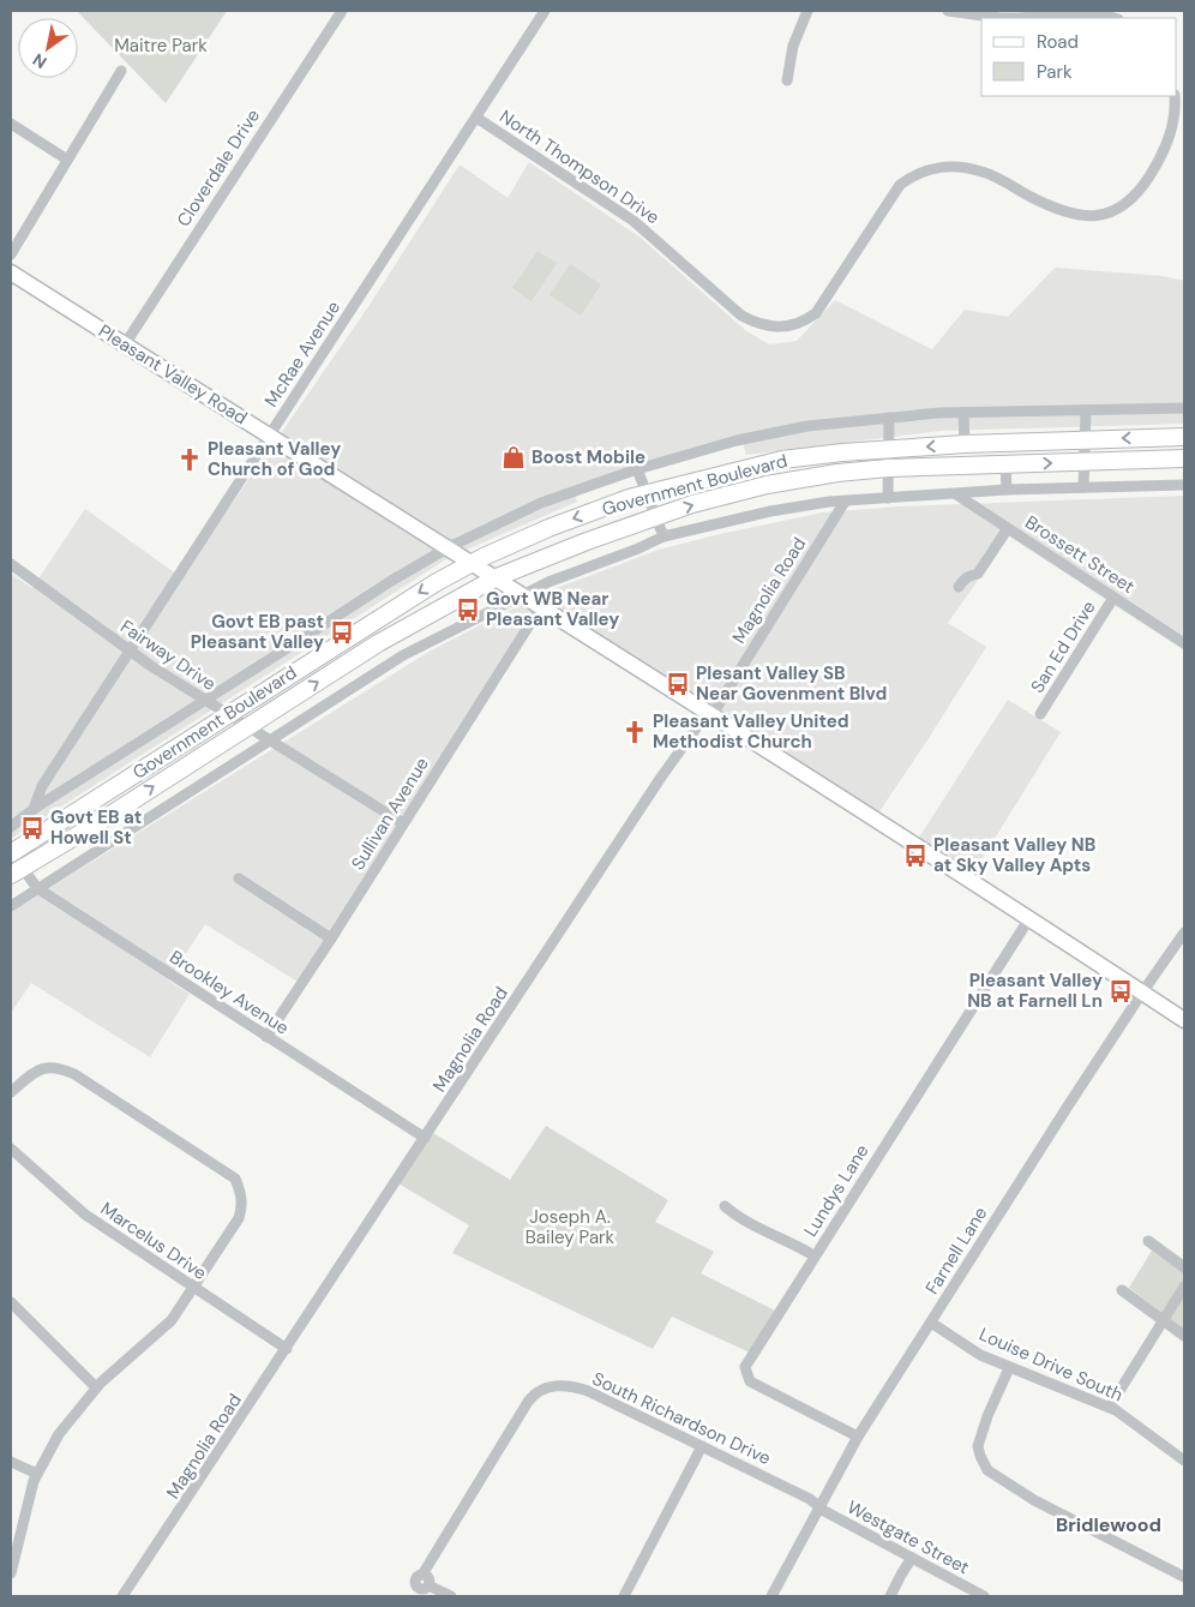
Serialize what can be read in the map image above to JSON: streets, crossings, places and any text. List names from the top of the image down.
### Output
{
  "streets": {
    "main road": ["Government Boulevard"],
    "street": [
      "North Thompson Drive",
      "Cloverdale Drive",
      "McRae Avenue",
      "Pleasant Valley Road",
      "Brossett Street",
      "Magnolia Road",
      "San Ed Drive",
      "Fairway Drive",
      "Sullivan Avenue",
      "Brookley Avenue",
      "Lundys Lane",
      "Marcelus Drive",
      "Farnell Lane",
      "Louise Drive South",
      "South Richardson Drive",
      "Westgate Street"
    ]
  },
  "crossings": [
    ["North Thompson Drive", "McRae Avenue"],
    ["Cloverdale Drive", "Pleasant Valley Road"],
    ["McRae Avenue", "Pleasant Valley Road"],
    ["McRae Avenue", "Fairway Drive"],
    ["Pleasant Valley Road", "Government Boulevard"],
    ["Pleasant Valley Road", "Magnolia Road"],
    ["Pleasant Valley Road", "Sullivan Avenue"],
    ["Pleasant Valley Road", "Lundys Lane"],
    ["Pleasant Valley Road", "Farnell Lane"],
    ["Government Boulevard", "Fairway Drive"],
    ["Government Boulevard", "Brookley Avenue"],
    ["Brossett Street", "San Ed Drive"],
    ["Magnolia Road", "Brookley Avenue"],
    ["Magnolia Road", "Marcelus Drive"],
    ["Fairway Drive", "Sullivan Avenue"],
    ["Sullivan Avenue", "Brookley Avenue"],
    ["Lundys Lane", "Farnell Lane"],
    ["Farnell Lane", "Louise Drive South"],
    ["Farnell Lane", "South Richardson Drive"],
    ["Farnell Lane", "Westgate Street"],
    ["South Richardson Drive", "Westgate Street"]
  ],
  "districts": ["Bridlewood"],
  "parks": ["Maitre Park", "Joseph A. Bailey Park"],
  "places": {
    "shop": ["Boost Mobile"],
    "church": ["Pleasant Valley Church of God", "Pleasant Valley United Methodist Church"],
    "bus stop": [
      "Govt WB Near Pleasant Valley",
      "Govt EB past Pleasant Valley",
      "Plesant Valley SB Near Govenment Blvd",
      "Govt EB at Howell St",
      "Pleasant Valley NB at Sky Valley Apts",
      "Pleasant Valley NB at Farnell Ln"
    ]
  },
  "legend": ["Road", "Park"],
  "north": "bottom left"
}
